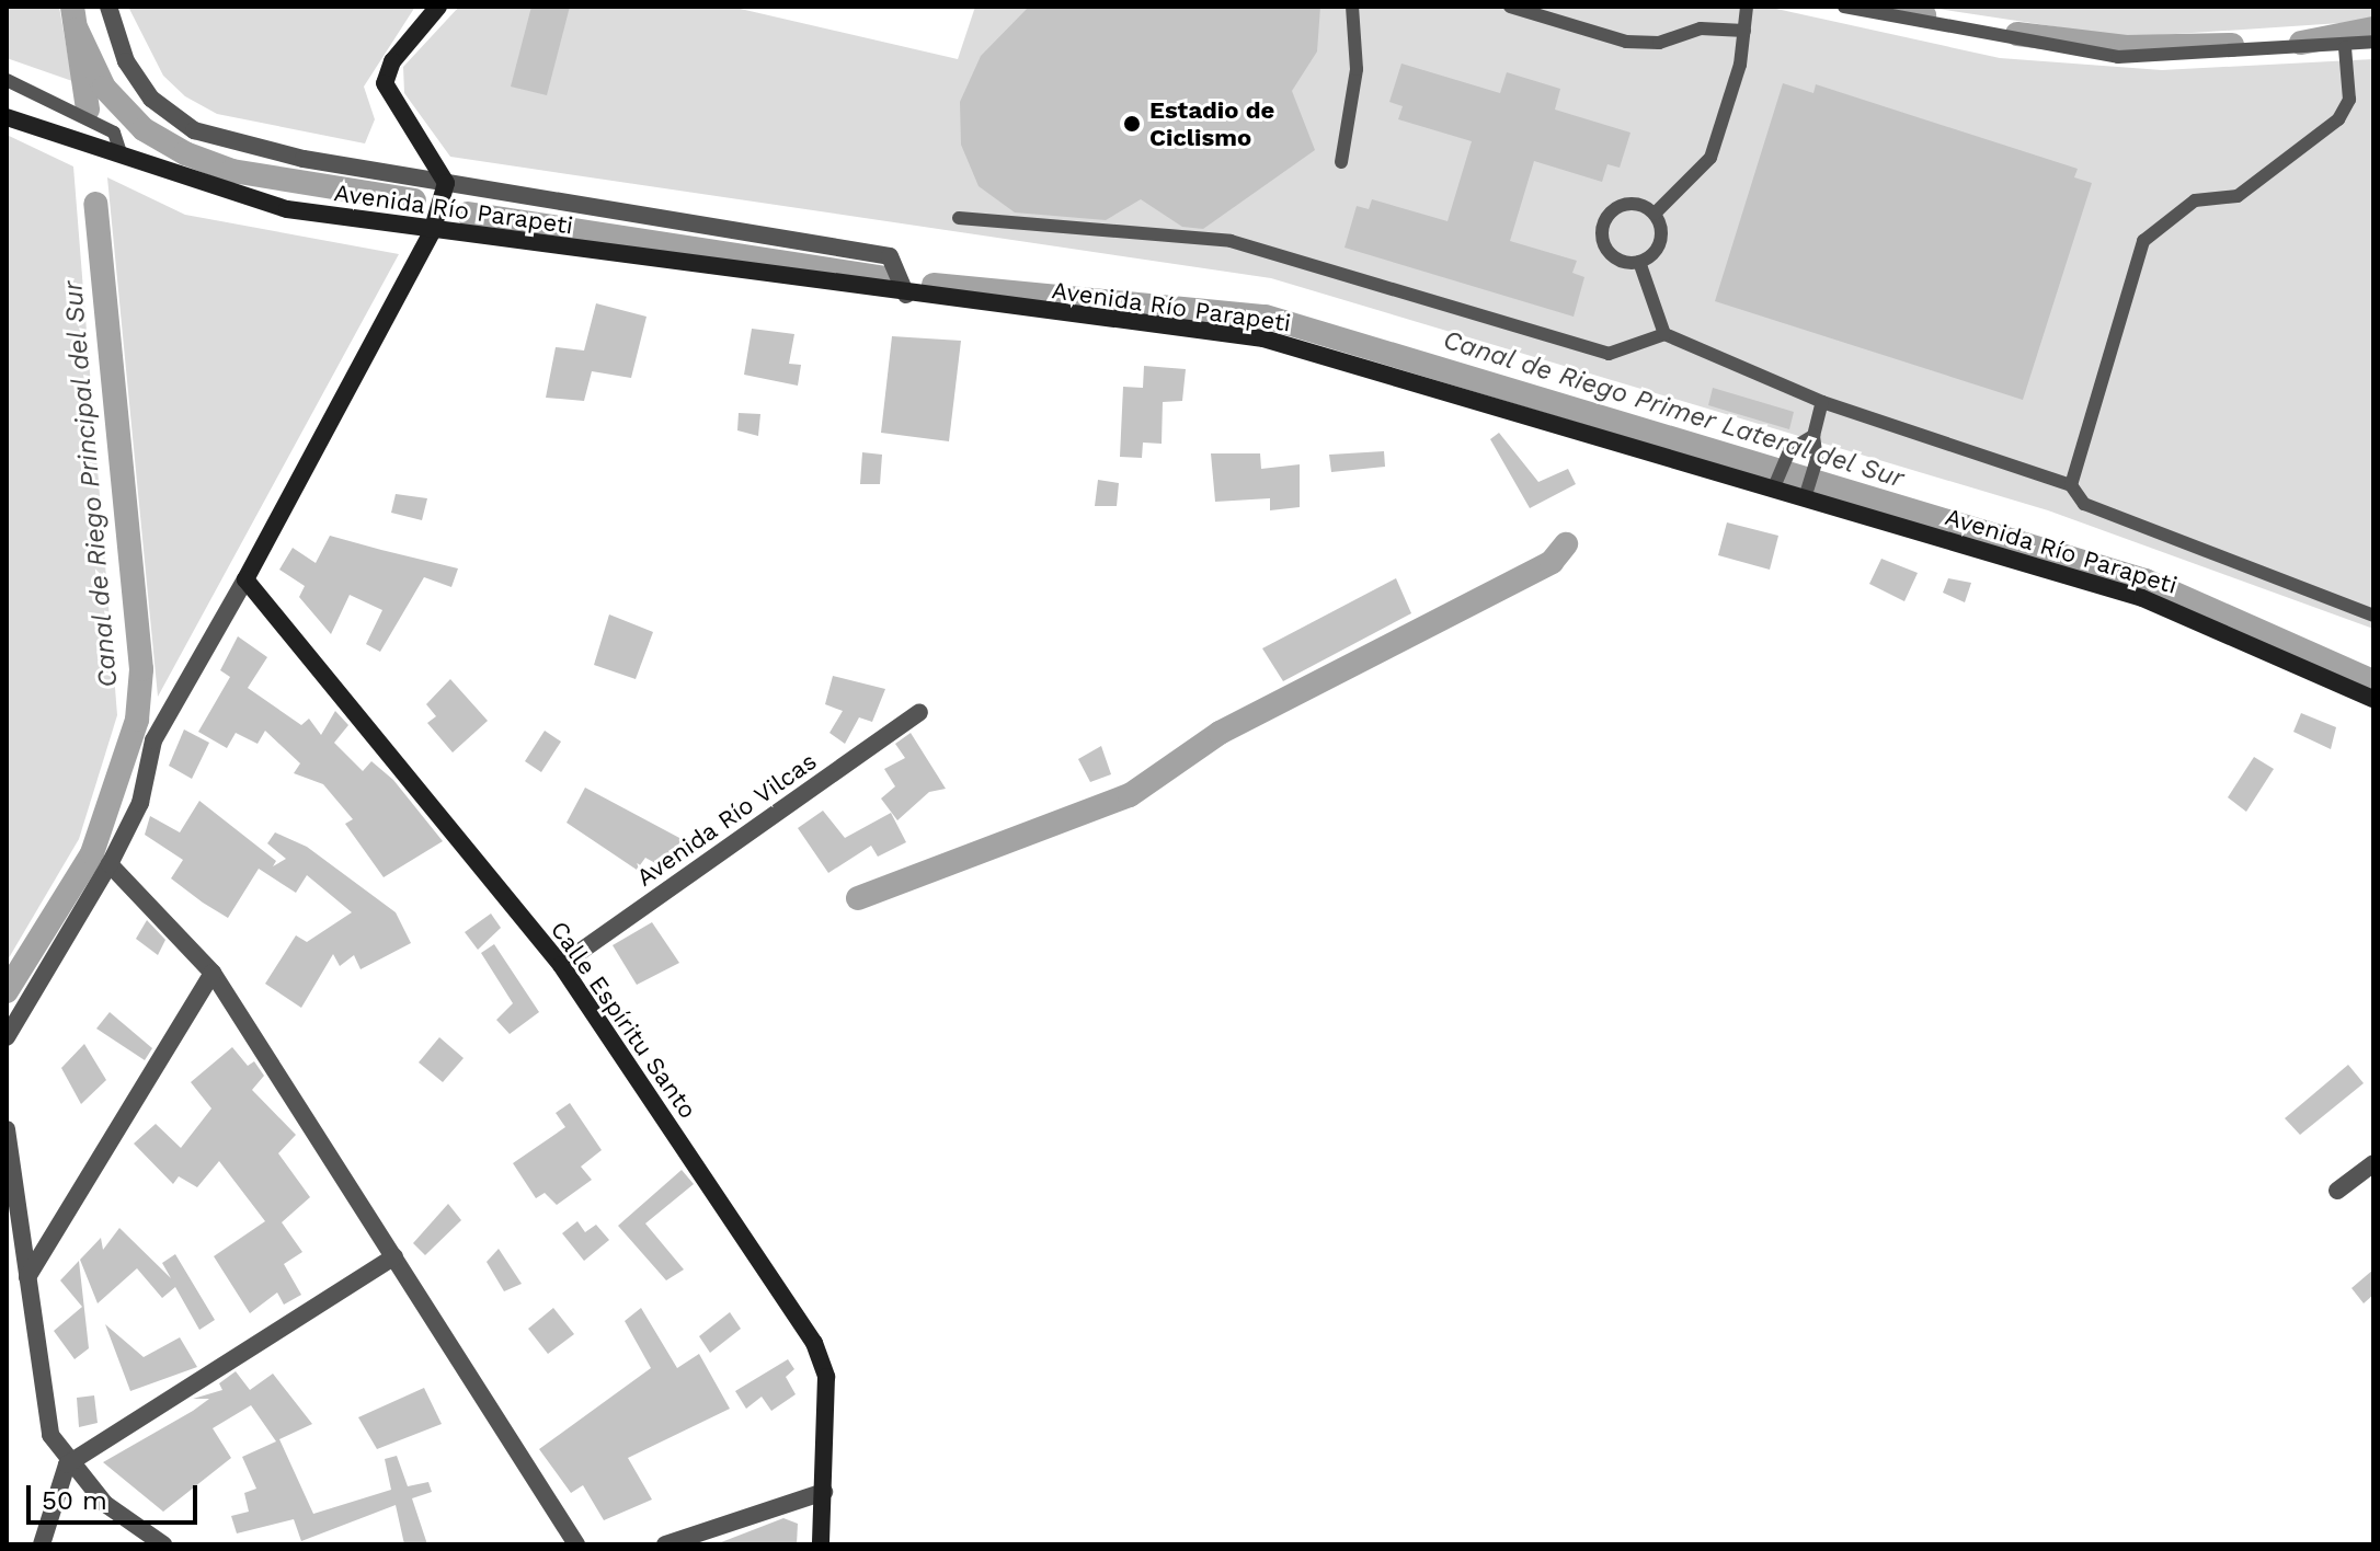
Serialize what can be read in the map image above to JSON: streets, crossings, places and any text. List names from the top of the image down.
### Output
{
  "streets": {
    "street": ["Avenida Río Parapeti", "Avenida Río Vilcas", "Calle Espíritu Santo"]
  },
  "crossings": [
    ["Avenida Río Vilcas", "Calle Espíritu Santo"]
  ],
  "water": ["Canal de Riego Primer Lateral del Sur", "Canal de Riego Principal del Sur"],
  "places": ["Estadio de Ciclismo"],
  "scale_bar": "50 m"
}
